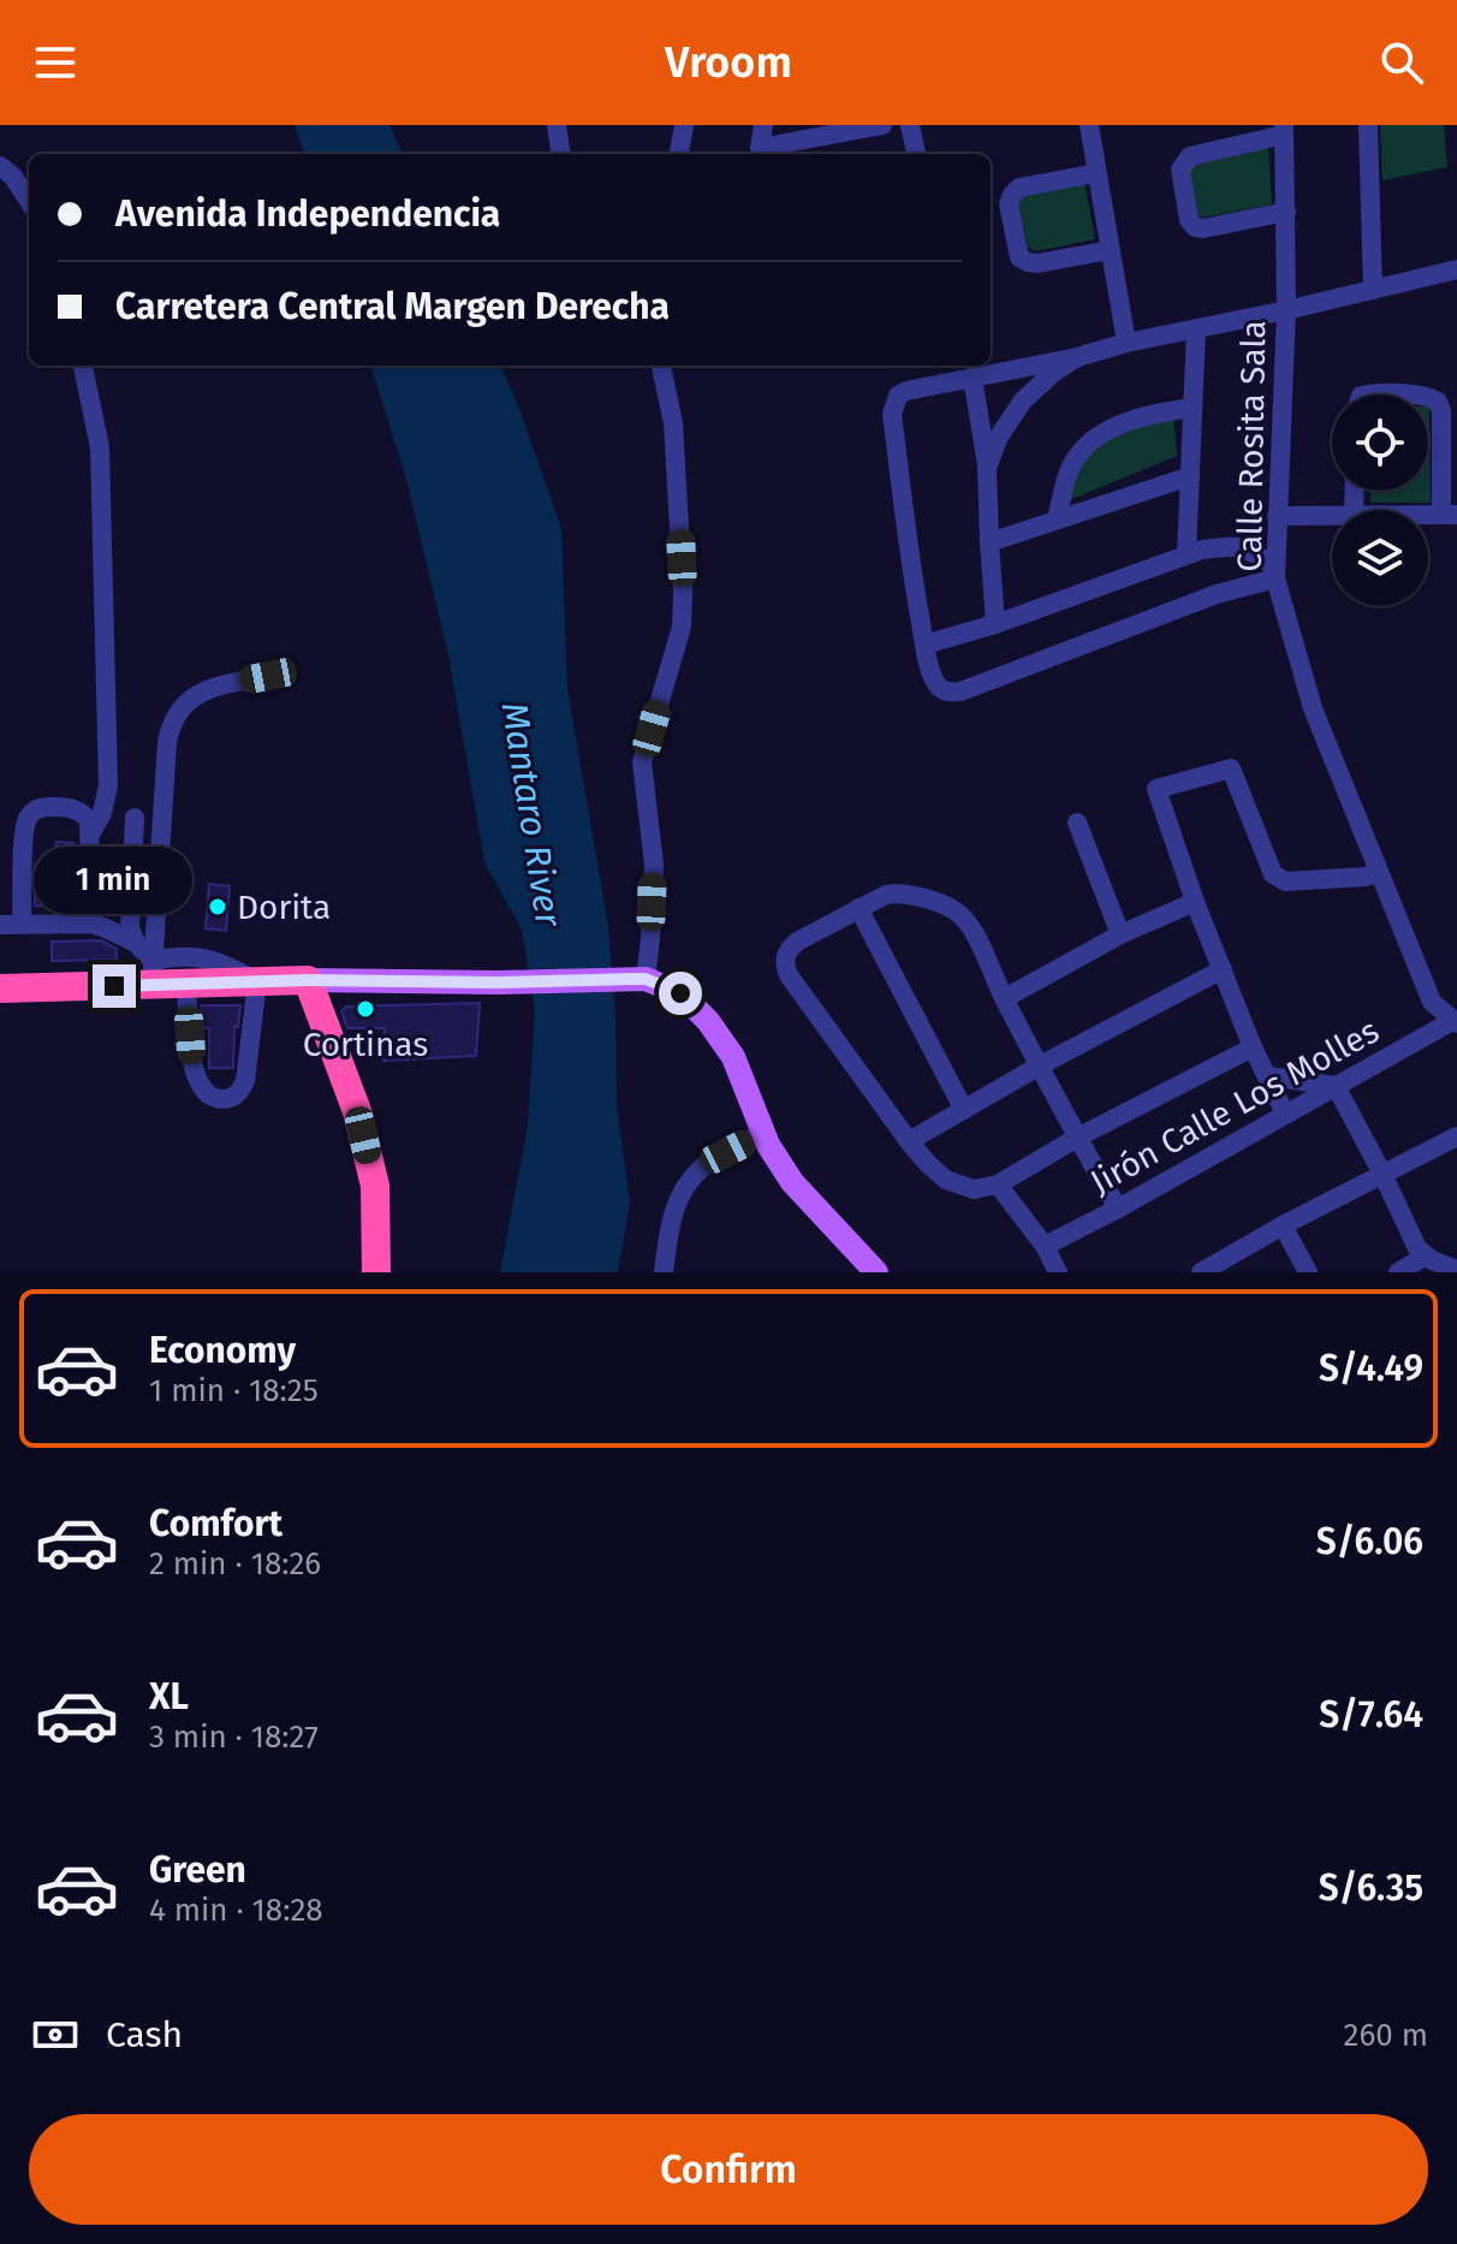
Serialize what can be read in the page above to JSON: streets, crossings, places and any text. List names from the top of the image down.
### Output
{
  "streets": {
    "street": ["Calle Rosita Sala", "Jirón Calle Los Molles"]
  },
  "crossings": [
    ["Calle Rosita Sala", "Jirón Calle Los Molles"]
  ],
  "water": ["Mantaro River"],
  "places": ["Dorita", "Cortinas"],
  "page": {
    "header": "Vroom",
    "banner": ["Avenida Independencia", "Carretera Central Margen Derecha"],
    "bubble": "1 min",
    "list": [
      {
        "name": "Economy",
        "note": "1 min · 18:25",
        "value": "S/4.49"
      },
      {
        "name": "Comfort",
        "note": "2 min · 18:26",
        "value": "S/6.06"
      },
      {
        "name": "XL",
        "note": "3 min · 18:27",
        "value": "S/7.64"
      },
      {
        "name": "Green",
        "note": "4 min · 18:28",
        "value": "S/6.35"
      }
    ],
    "pay": ["Cash", "260 m"],
    "buttons": "Confirm"
  }
}
